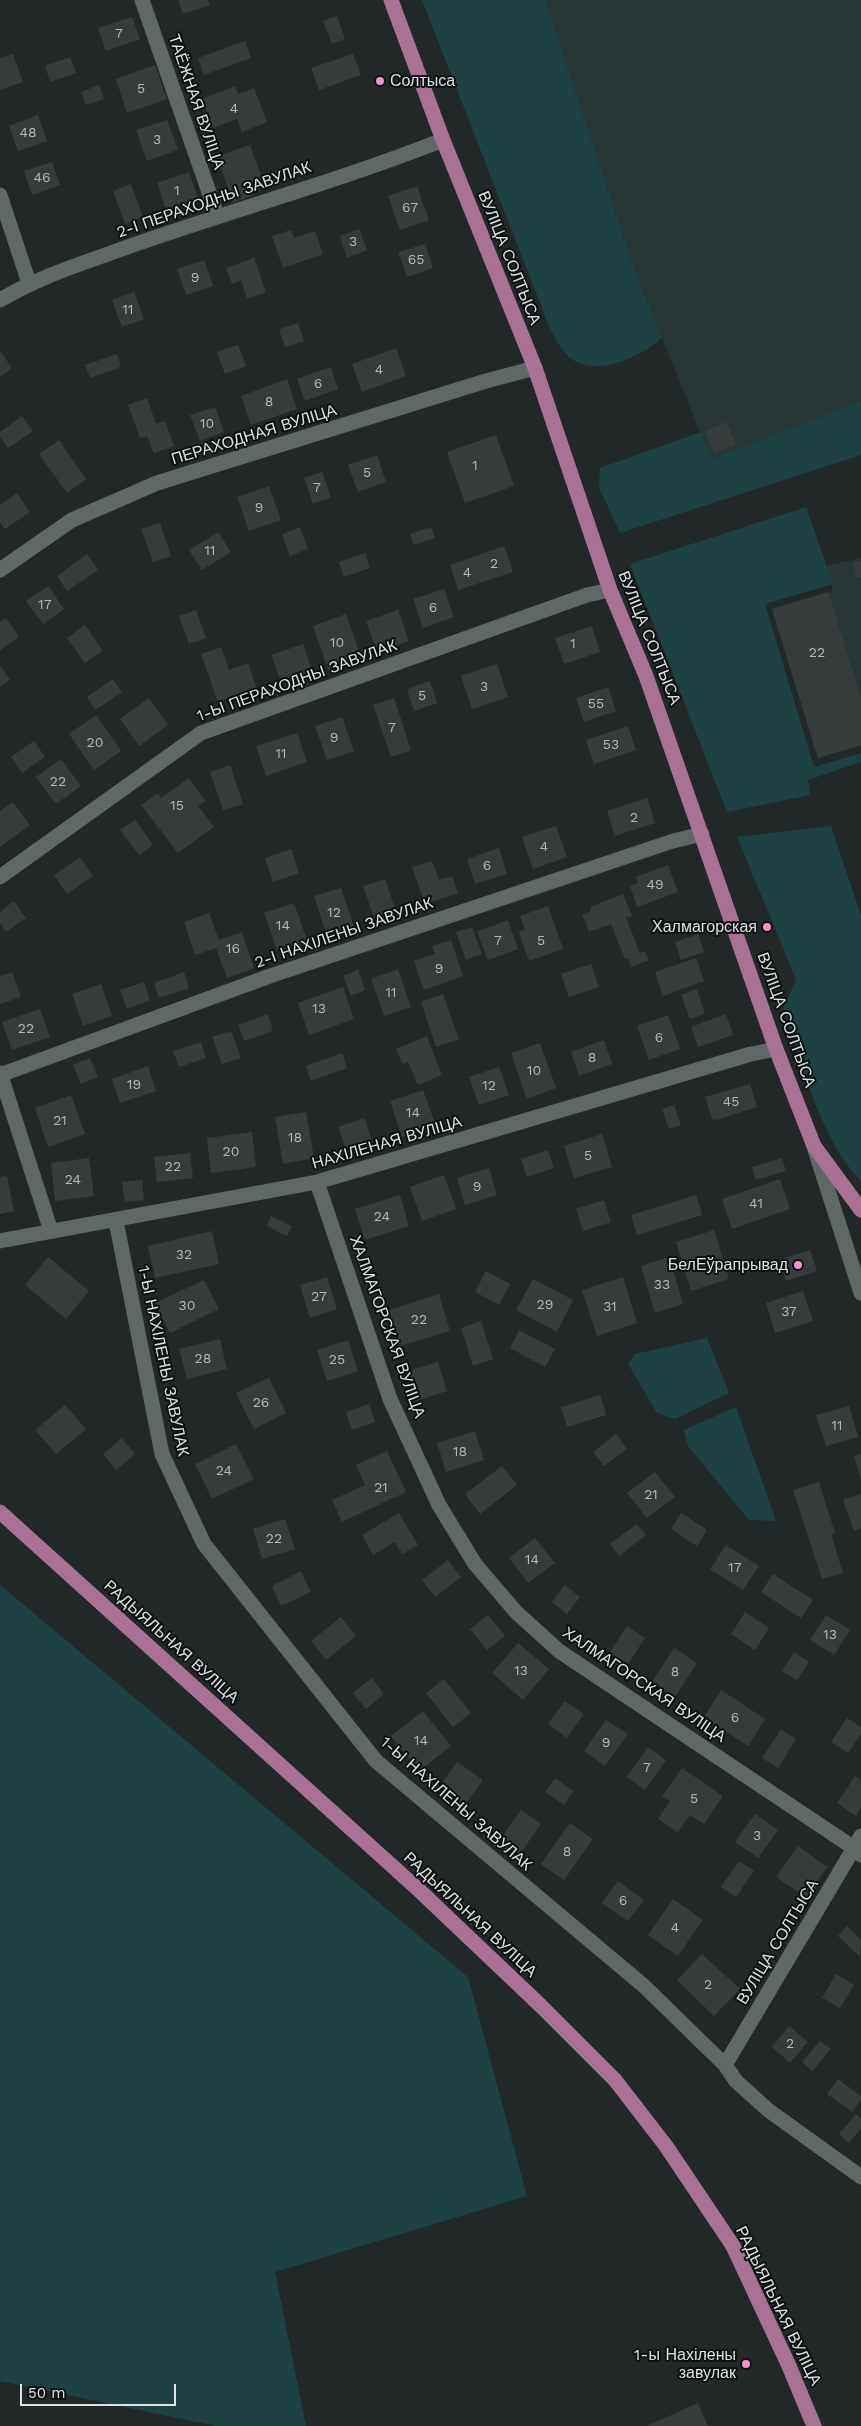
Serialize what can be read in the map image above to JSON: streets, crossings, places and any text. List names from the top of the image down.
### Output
{
  "streets": {
    "main road": ["ВУЛІЦА СОЛТЫСА", "РАДЫЯЛЬНАЯ ВУЛІЦА"],
    "street": [
      "ТАЁЖНАЯ ВУЛІЦА",
      "2-І ПЕРАХОДНЫ ЗАВУЛАК",
      "ПЕРАХОДНАЯ ВУЛІЦА",
      "1-Ы ПЕРАХОДНЫ ЗАВУЛАК",
      "2-І НАХІЛЕНЫ ЗАВУЛАК",
      "НАХІЛЕНАЯ ВУЛІЦА",
      "ХАЛМАГОРСКАЯ ВУЛІЦА",
      "1-Ы НАХІЛЕНЫ ЗАВУЛАК"
    ]
  },
  "crossings": [
    ["ТАЁЖНАЯ ВУЛІЦА", "2-І ПЕРАХОДНЫ ЗАВУЛАК"],
    ["2-І ПЕРАХОДНЫ ЗАВУЛАК", "ВУЛІЦА СОЛТЫСА"],
    ["ВУЛІЦА СОЛТЫСА", "ПЕРАХОДНАЯ ВУЛІЦА"],
    ["ВУЛІЦА СОЛТЫСА", "1-Ы ПЕРАХОДНЫ ЗАВУЛАК"],
    ["ВУЛІЦА СОЛТЫСА", "2-І НАХІЛЕНЫ ЗАВУЛАК"],
    ["ВУЛІЦА СОЛТЫСА", "НАХІЛЕНАЯ ВУЛІЦА"],
    ["ВУЛІЦА СОЛТЫСА", "ХАЛМАГОРСКАЯ ВУЛІЦА"],
    ["ВУЛІЦА СОЛТЫСА", "1-Ы НАХІЛЕНЫ ЗАВУЛАК"],
    ["НАХІЛЕНАЯ ВУЛІЦА", "ХАЛМАГОРСКАЯ ВУЛІЦА"],
    ["НАХІЛЕНАЯ ВУЛІЦА", "1-Ы НАХІЛЕНЫ ЗАВУЛАК"]
  ],
  "places": [
    "Солтыса",
    "Халмагорская",
    "БелЕўрапрывад",
    "1-ы Нахілены завулак"
  ],
  "house_numbers": [
    "7",
    "5",
    "4",
    "48",
    "3",
    "46",
    "1",
    "67",
    "3",
    "65",
    "9",
    "11",
    "4",
    "6",
    "8",
    "10",
    "1",
    "5",
    "7",
    "9",
    "11",
    "2",
    "4",
    "17",
    "6",
    "10",
    "1",
    "22",
    "3",
    "5",
    "55",
    "7",
    "9",
    "20",
    "53",
    "11",
    "22",
    "15",
    "2",
    "4",
    "6",
    "49",
    "12",
    "14",
    "7",
    "5",
    "16",
    "9",
    "11",
    "13",
    "22",
    "6",
    "8",
    "10",
    "19",
    "12",
    "45",
    "14",
    "21",
    "18",
    "20",
    "5",
    "22",
    "24",
    "9",
    "41",
    "24",
    "32",
    "33",
    "27",
    "29",
    "30",
    "31",
    "37",
    "22",
    "28",
    "25",
    "26",
    "11",
    "18",
    "24",
    "21",
    "21",
    "22",
    "14",
    "17",
    "13",
    "13",
    "8",
    "6",
    "14",
    "9",
    "7",
    "5",
    "3",
    "8",
    "6",
    "4",
    "2",
    "2"
  ],
  "scale_bar": "50 m"
}
